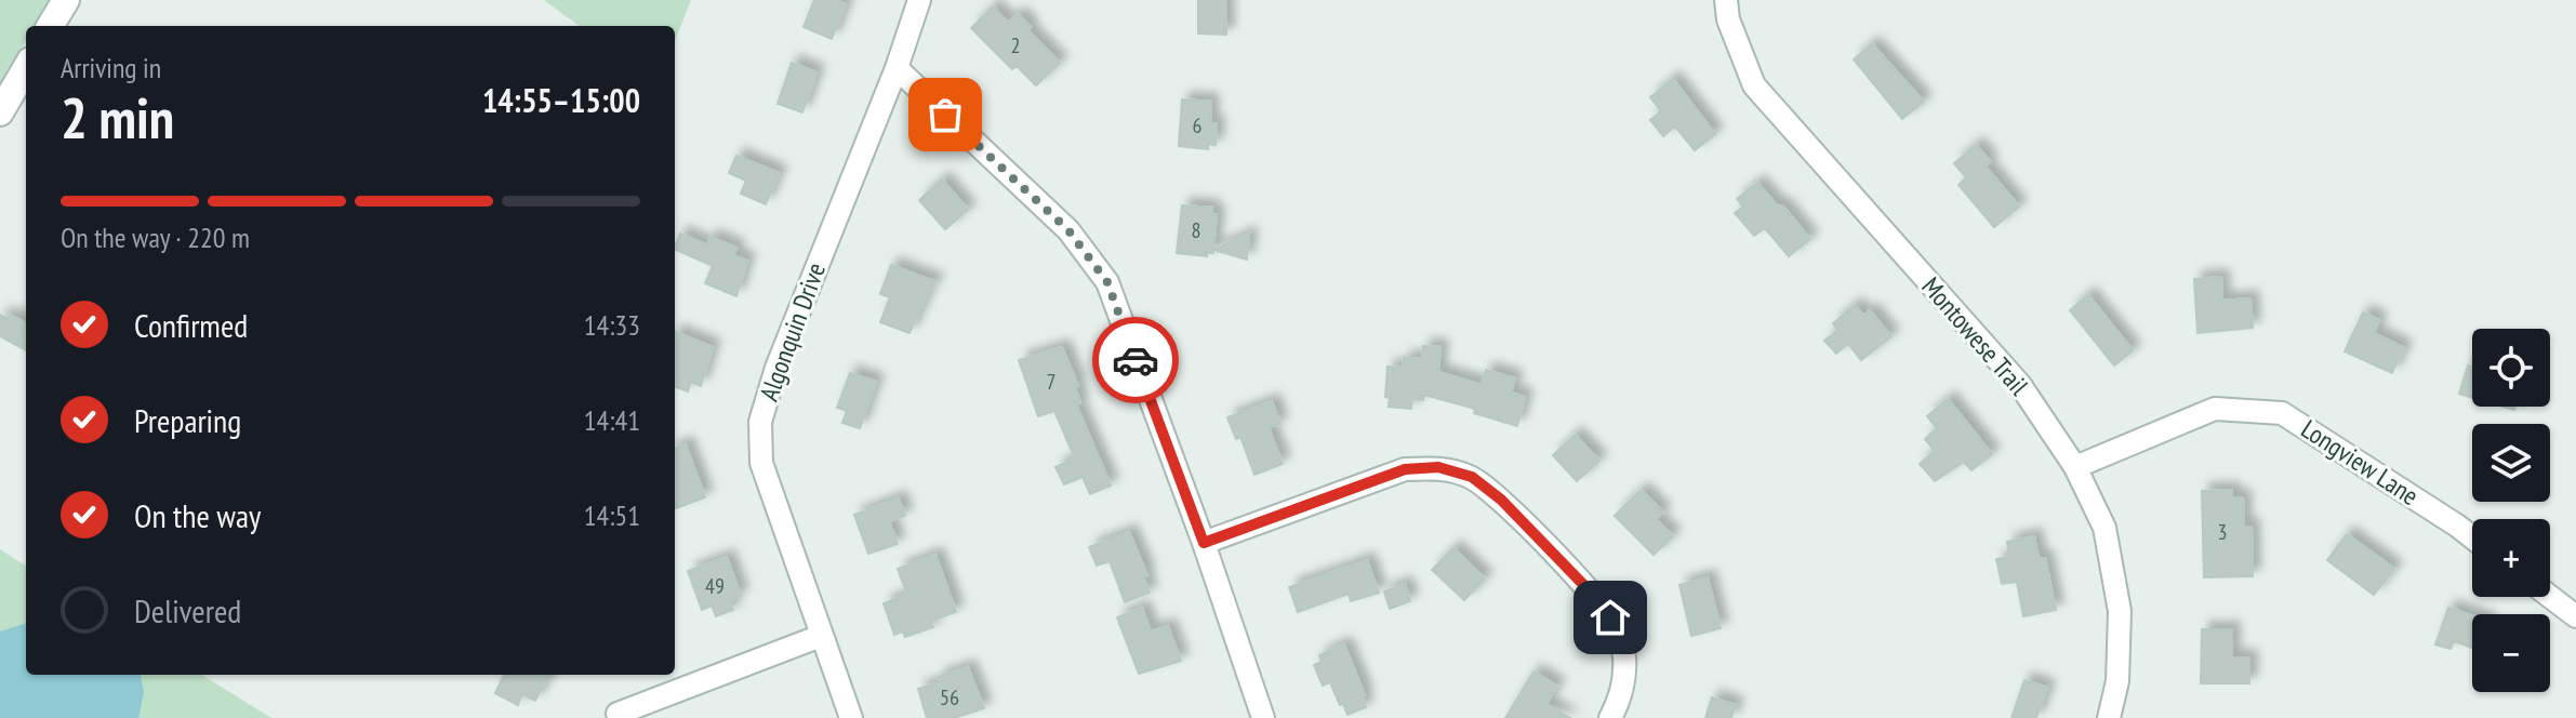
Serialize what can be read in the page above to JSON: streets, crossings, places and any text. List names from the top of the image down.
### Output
{
  "streets": {
    "street": ["Algonquin Drive", "Montowese Trail", "Longview Lane"]
  },
  "crossings": [
    ["Montowese Trail", "Longview Lane"]
  ],
  "house_numbers": [
    "2",
    "6",
    "8",
    "7",
    "3",
    "49",
    "56"
  ],
  "page": {
    "heading": ["2 min", "Arriving in", "14:55–15:00"],
    "bar": "On the way · 220 m",
    "list": [
      ["Confirmed", "14:33"],
      ["Preparing", "14:41"],
      ["On the way", "14:51"],
      "Delivered"
    ],
    "map_buttons": ["+", "−"]
  }
}
